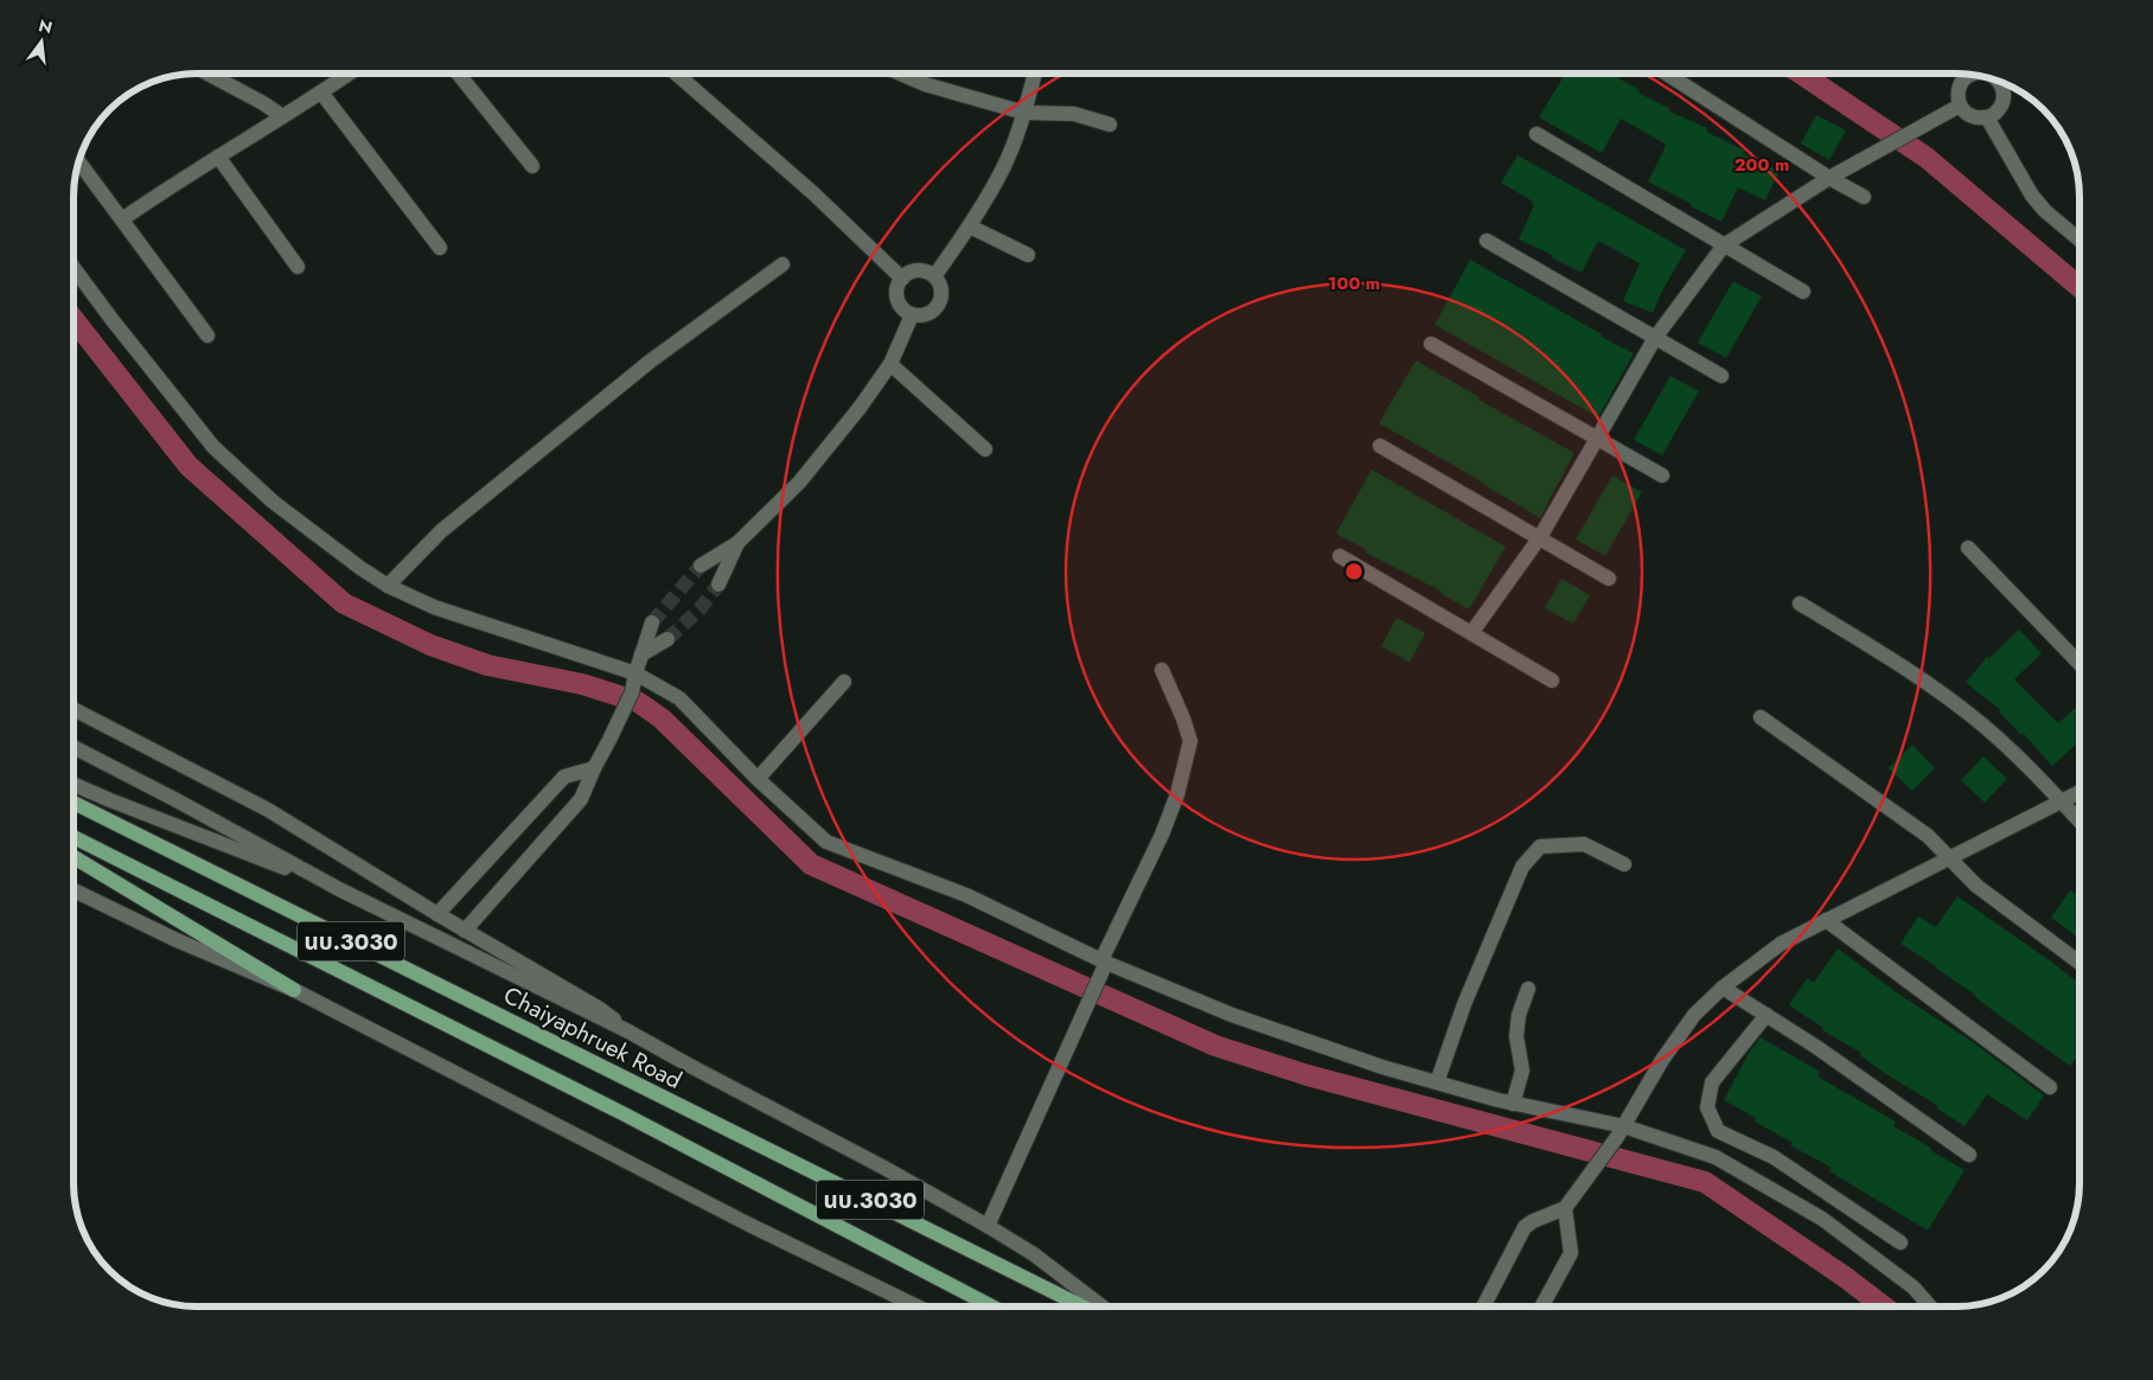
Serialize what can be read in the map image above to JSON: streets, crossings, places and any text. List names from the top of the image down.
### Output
{
  "streets": {
    "main road": ["นบ.3030", "Chaiyaphruek Road"]
  },
  "north": "top",
  "rings": ["200 m", "100 m"]
}
